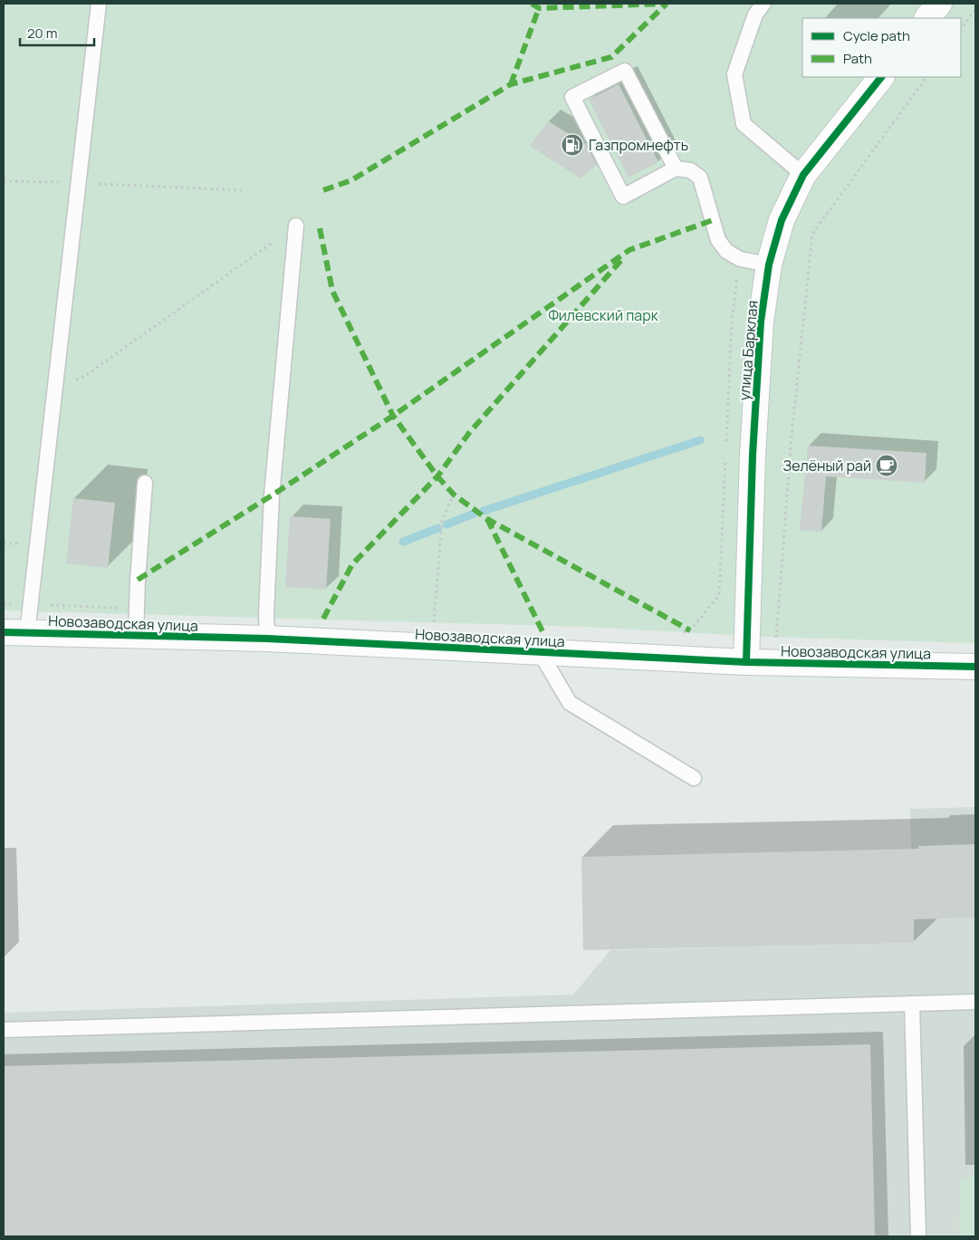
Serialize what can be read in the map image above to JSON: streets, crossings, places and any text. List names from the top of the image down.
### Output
{
  "streets": {
    "street": ["улица Барклая", "Новозаводская улица"]
  },
  "crossings": [
    ["улица Барклая", "Новозаводская улица"]
  ],
  "parks": ["Филевский парк"],
  "places": {
    "fuel station": ["Газпромнефть"],
    "cafe": ["Зелёный рай"]
  },
  "legend": ["Cycle path", "Path"],
  "scale_bar": "20 m"
}
